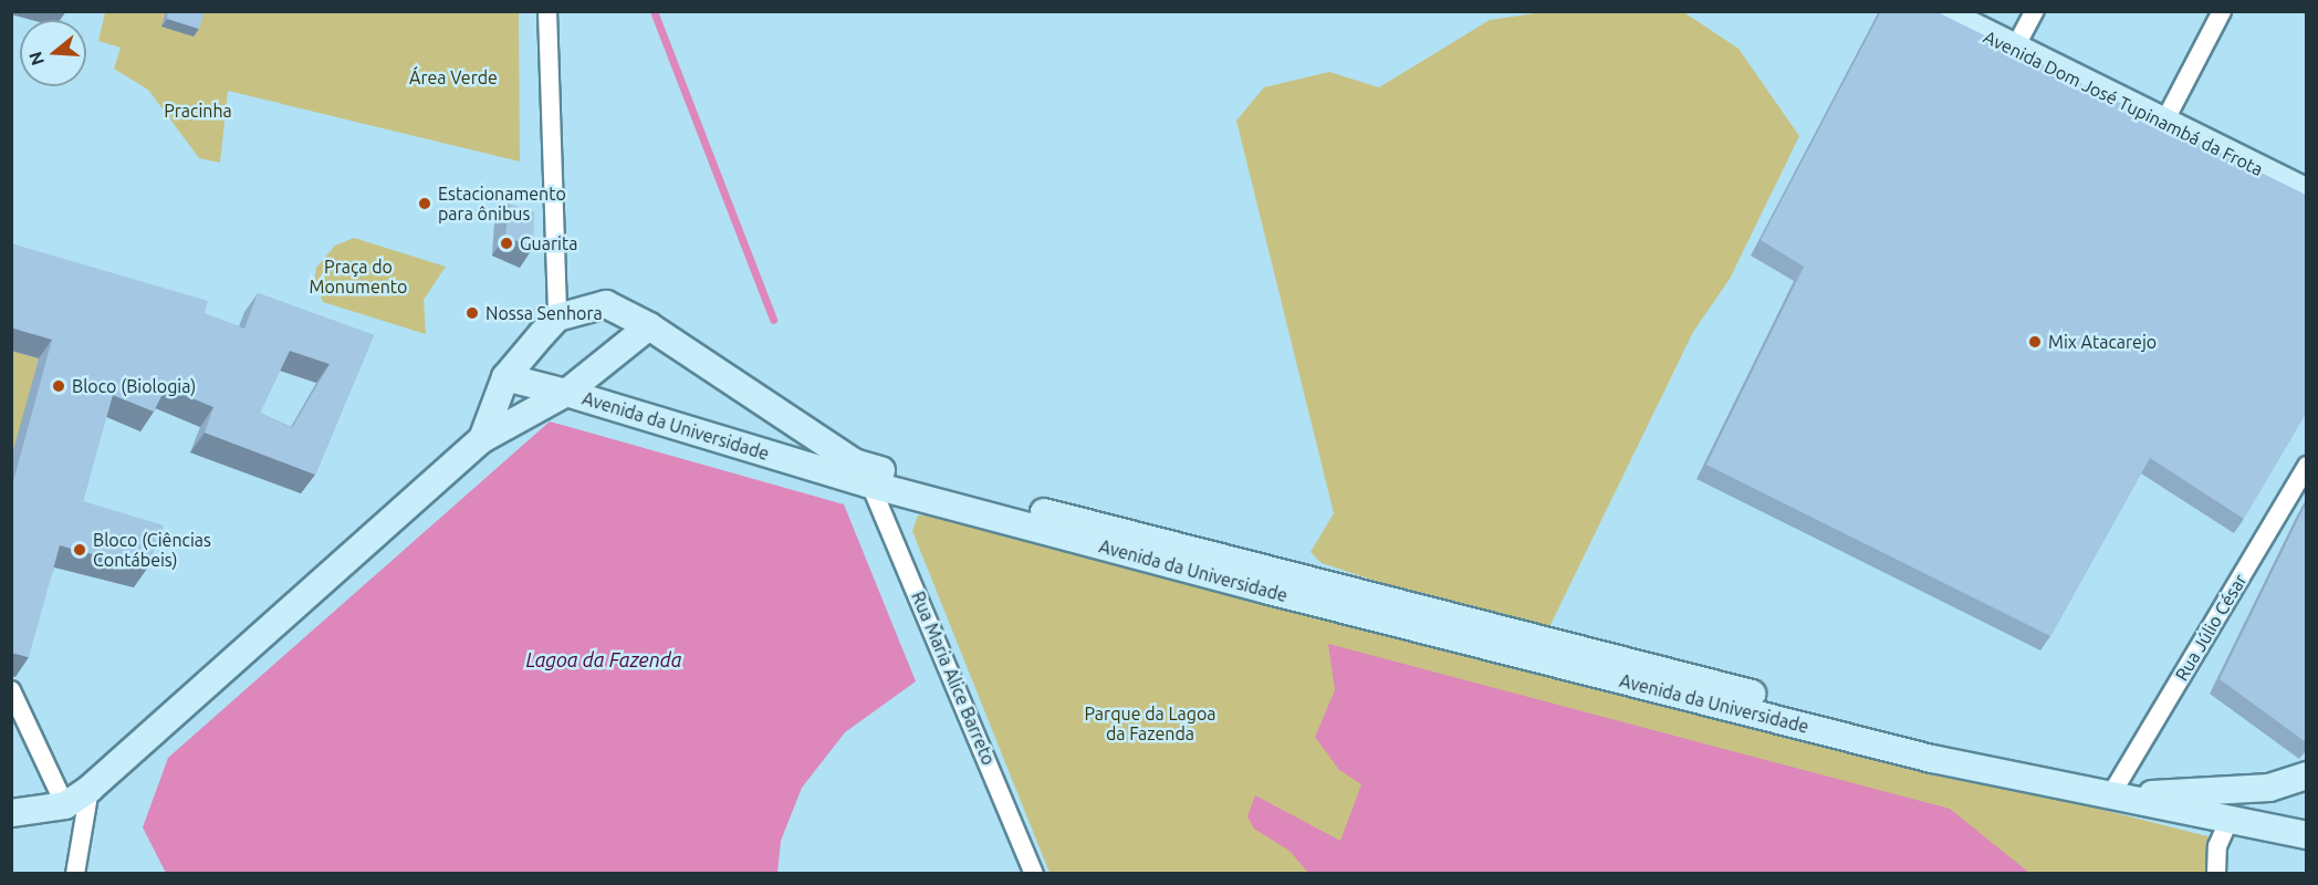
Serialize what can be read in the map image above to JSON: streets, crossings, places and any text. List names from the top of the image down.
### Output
{
  "streets": {
    "main road": ["Avenida Dom José Tupinambá da Frota", "Avenida da Universidade"],
    "street": ["Rua Júlio César", "Rua Maria Alice Barreto"]
  },
  "crossings": [
    ["Avenida da Universidade", "Rua Júlio César"],
    ["Avenida da Universidade", "Rua Maria Alice Barreto"]
  ],
  "water": ["Lagoa da Fazenda"],
  "parks": [
    "Área Verde",
    "Pracinha",
    "Praça do Monumento",
    "Parque da Lagoa da Fazenda"
  ],
  "places": [
    "Estacionamento para ônibus",
    "Guarita",
    "Nossa Senhora",
    "Mix Atacarejo",
    "Bloco (Biologia)",
    "Bloco (Ciências Contábeis)"
  ],
  "north": "left"
}
